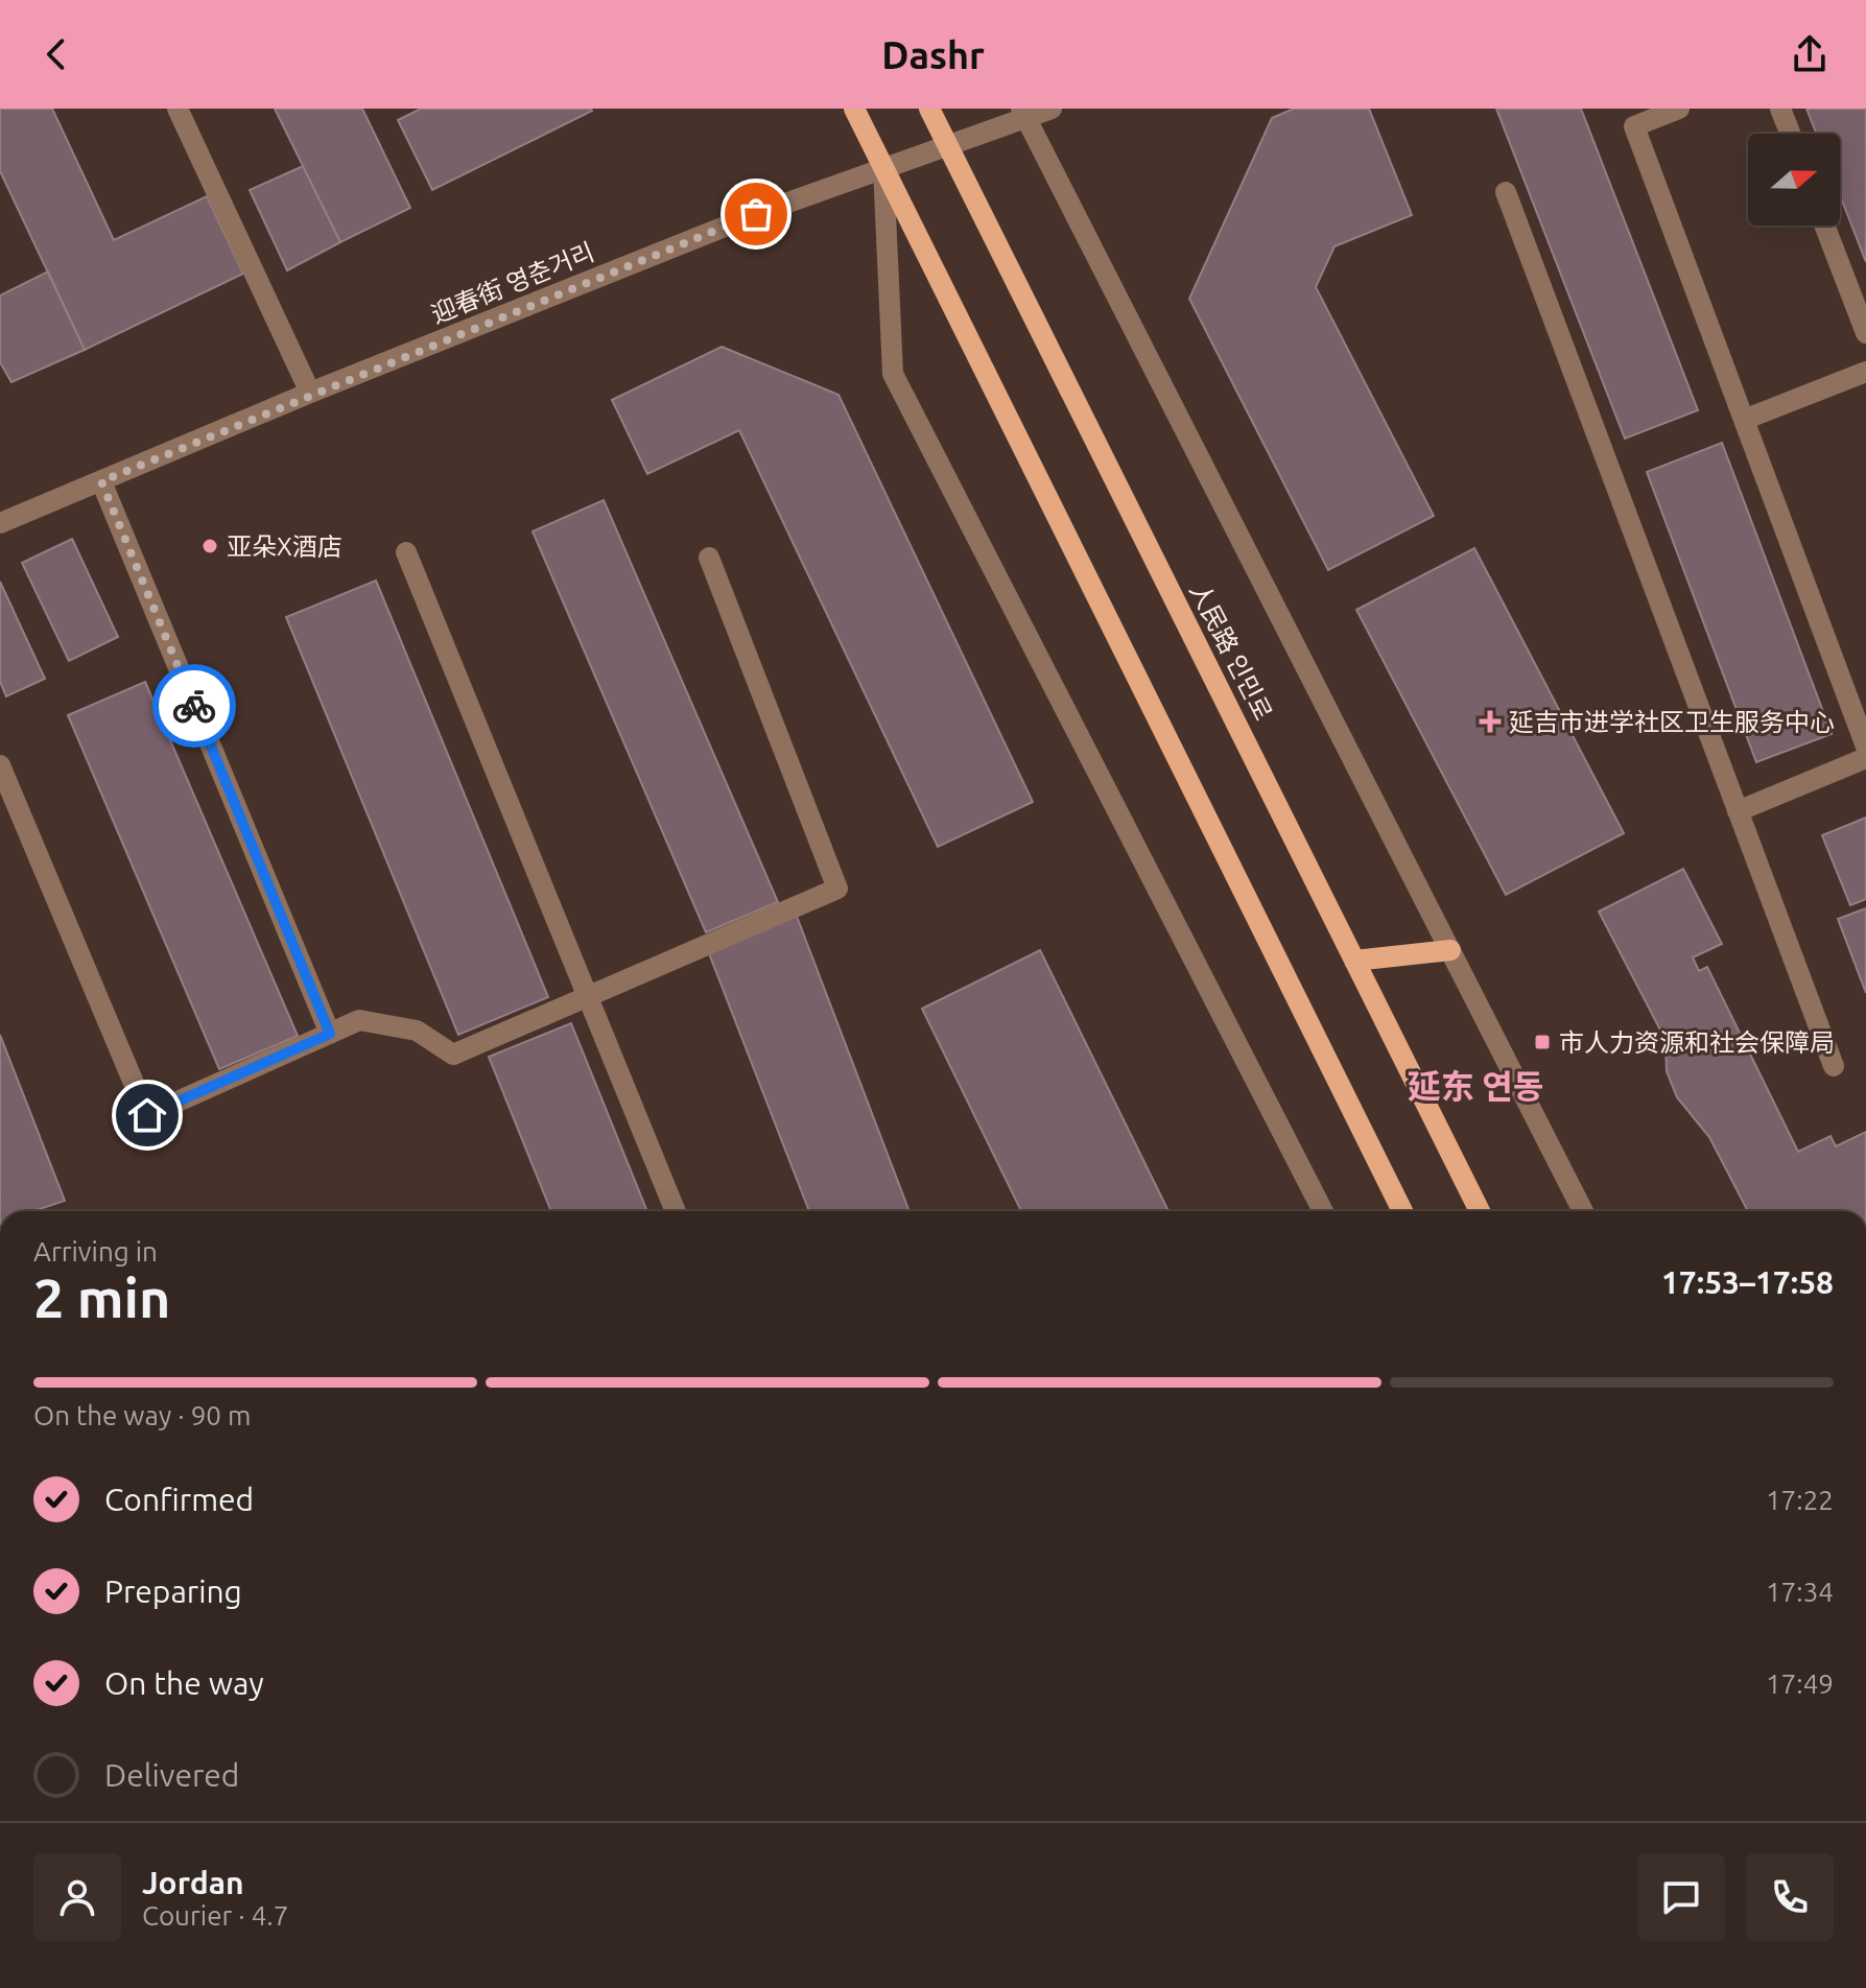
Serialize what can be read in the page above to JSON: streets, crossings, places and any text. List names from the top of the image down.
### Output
{
  "streets": {
    "main road": ["人民路 인민로"],
    "street": ["迎春街 영춘거리"]
  },
  "crossings": [
    ["迎春街 영춘거리", "人民路 인민로"]
  ],
  "districts": ["延东 연동"],
  "places": {
    "other": ["亚朵X酒店"],
    "health": ["延吉市进学社区卫生服务中心"],
    "transit": ["市人力资源和社会保障局"]
  },
  "north": "right",
  "page": {
    "header": "Dashr",
    "heading": ["2 min", "Arriving in", "17:53–17:58"],
    "panel": ["Jordan", "Courier · 4.7"],
    "bar": "On the way · 90 m",
    "list": [
      ["Confirmed", "17:22"],
      ["Preparing", "17:34"],
      ["On the way", "17:49"],
      "Delivered"
    ]
  }
}
